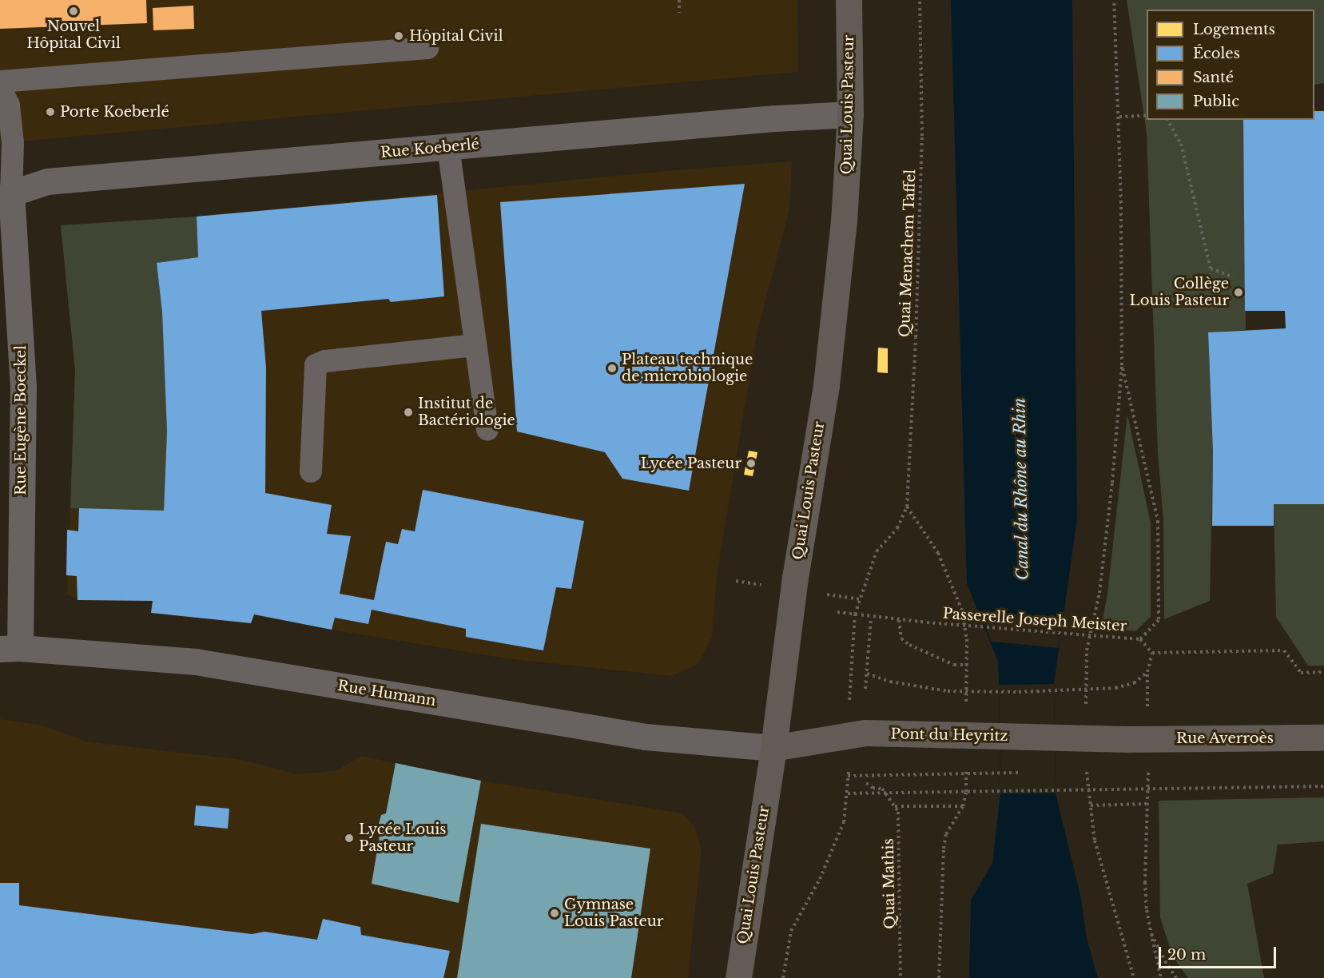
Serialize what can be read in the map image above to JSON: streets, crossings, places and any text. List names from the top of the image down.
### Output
{
  "streets": {
    "main road": ["Quai Louis Pasteur", "Pont du Heyritz", "Rue Averroès"],
    "street": ["Rue Koeberlé", "Rue Eugène Boeckel", "Rue Humann"],
    "path": ["Quai Menachem Taffel", "Passerelle Joseph Meister", "Quai Mathis"]
  },
  "crossings": [
    ["Quai Louis Pasteur", "Rue Koeberlé"],
    ["Quai Louis Pasteur", "Rue Humann"],
    ["Quai Louis Pasteur", "Pont du Heyritz"],
    ["Rue Koeberlé", "Rue Eugène Boeckel"],
    ["Quai Menachem Taffel", "Passerelle Joseph Meister"],
    ["Rue Eugène Boeckel", "Rue Humann"],
    ["Rue Humann", "Pont du Heyritz"],
    ["Pont du Heyritz", "Rue Averroès"]
  ],
  "water": ["Canal du Rhône au Rhin"],
  "places": [
    "Nouvel Hôpital Civil",
    "Hôpital Civil",
    "Porte Koeberlé",
    "Collège Louis Pasteur",
    "Plateau technique de microbiologie",
    "Institut de Bactériologie",
    "Lycée Pasteur",
    "Lycée Louis Pasteur",
    "Gymnase Louis Pasteur"
  ],
  "legend": [
    "Logements",
    "Écoles",
    "Santé",
    "Public"
  ],
  "scale_bar": "20 m"
}
